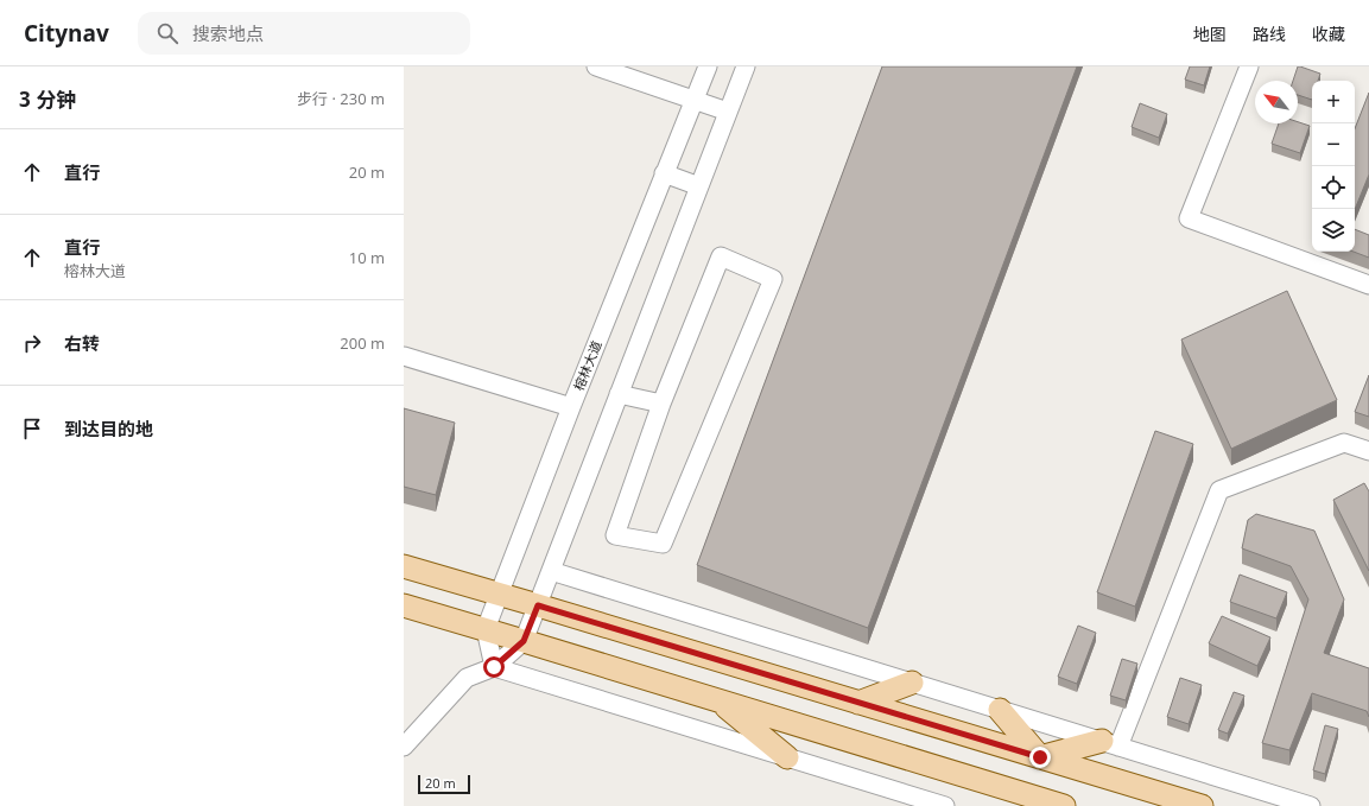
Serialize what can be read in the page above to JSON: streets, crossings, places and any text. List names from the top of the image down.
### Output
{
  "streets": {
    "street": ["榕林大道"]
  },
  "scale_bar": "20 m",
  "north": "top left",
  "page": {
    "header": "Citynav",
    "search": "搜索地点",
    "nav": ["地图", "路线", "收藏"],
    "heading": ["3 分钟", "步行 · 230 m"],
    "map_buttons": ["+", "−"],
    "list": [
      ["直行", "20 m"],
      ["直行", "榕林大道", "10 m"],
      ["右转", "200 m"],
      "到达目的地"
    ],
    "scale": "20 m"
  }
}
